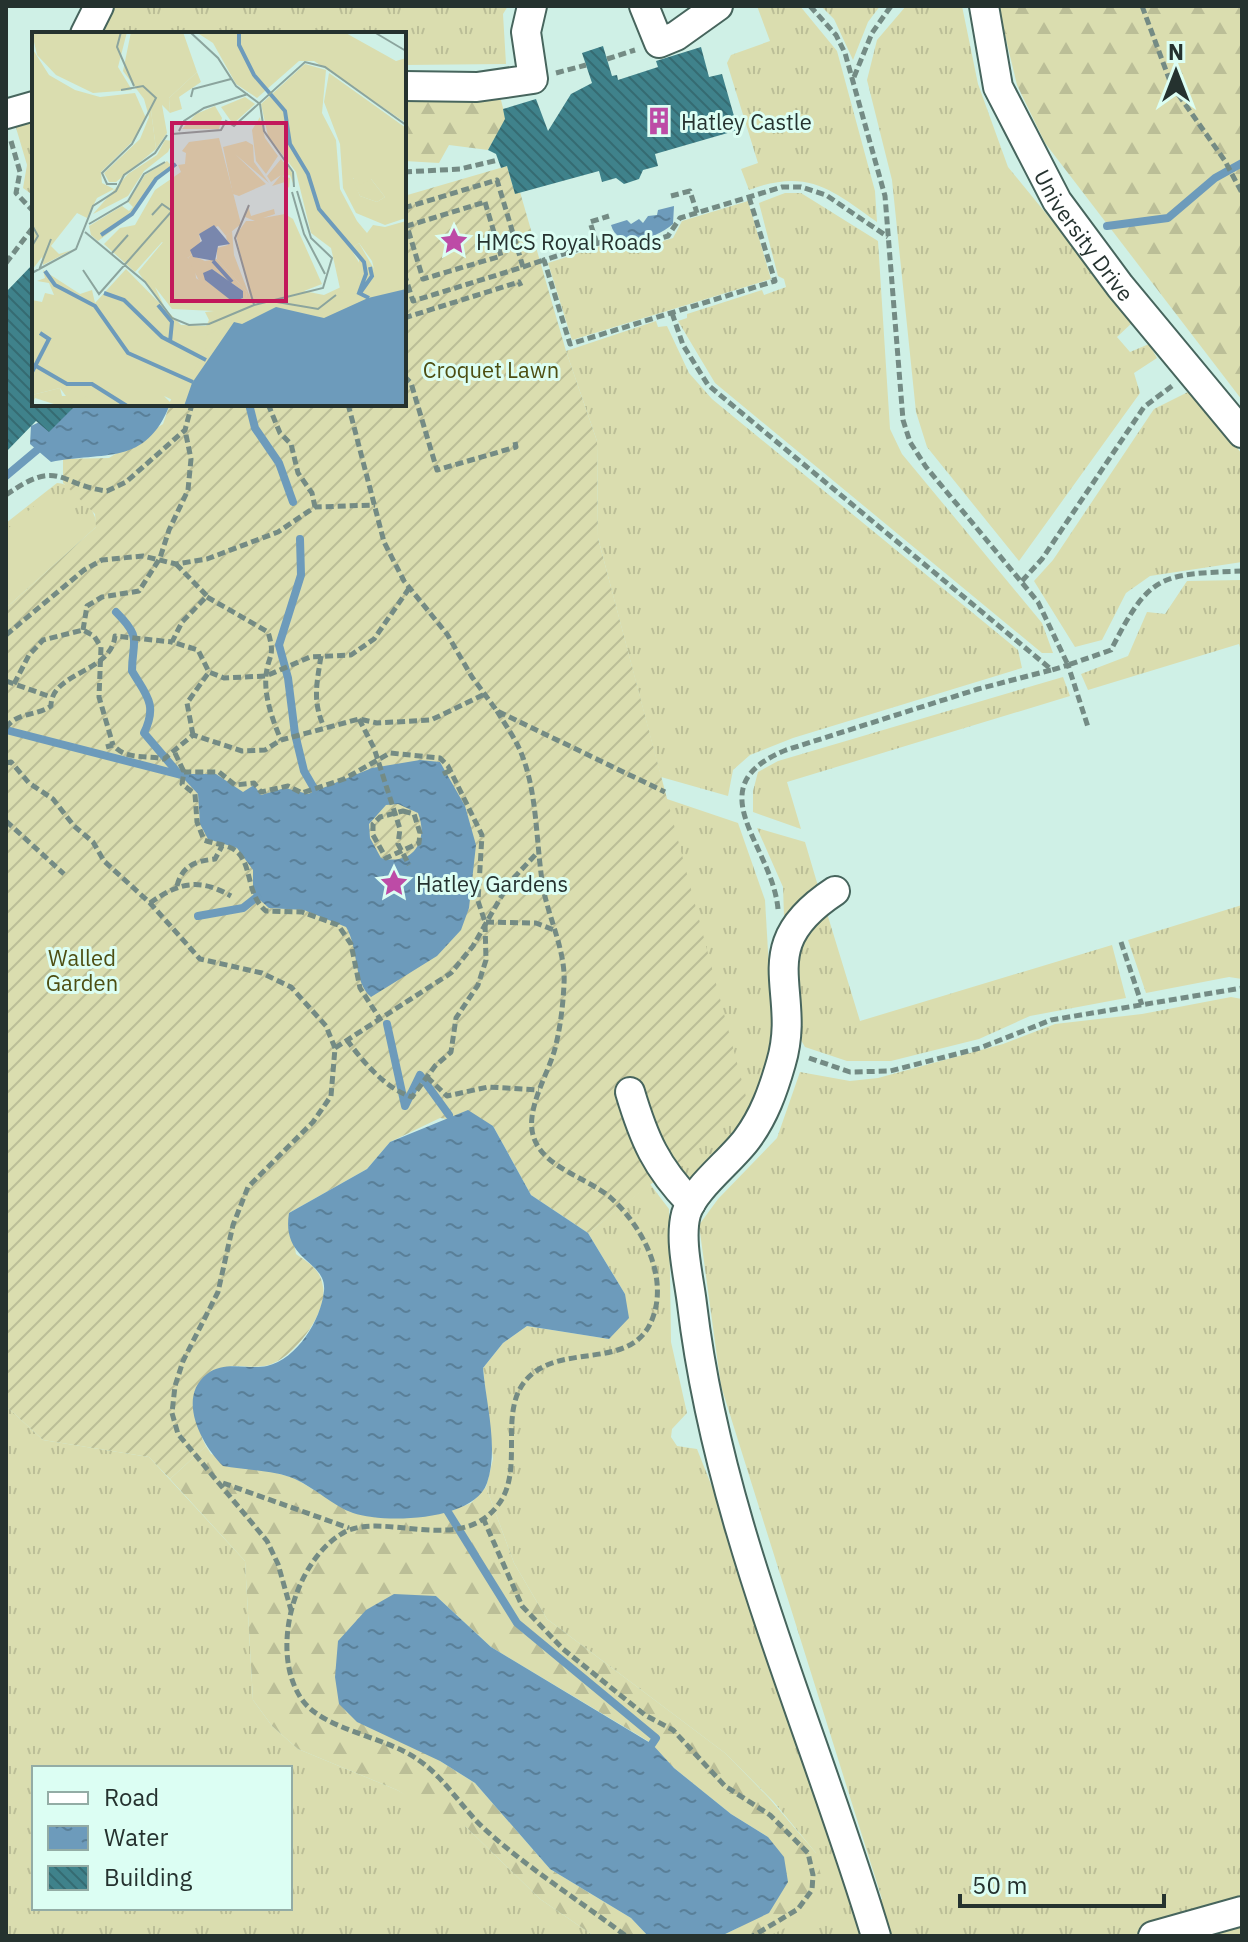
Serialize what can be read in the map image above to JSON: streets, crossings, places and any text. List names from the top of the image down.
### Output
{
  "streets": {
    "street": ["University Drive"]
  },
  "parks": ["Croquet Lawn", "Walled Garden"],
  "places": {
    "building": ["Hatley Castle"],
    "place": ["HMCS Royal Roads", "Hatley Gardens"]
  },
  "legend": ["Road", "Water", "Building"],
  "scale_bar": "50 m",
  "north": "top"
}
